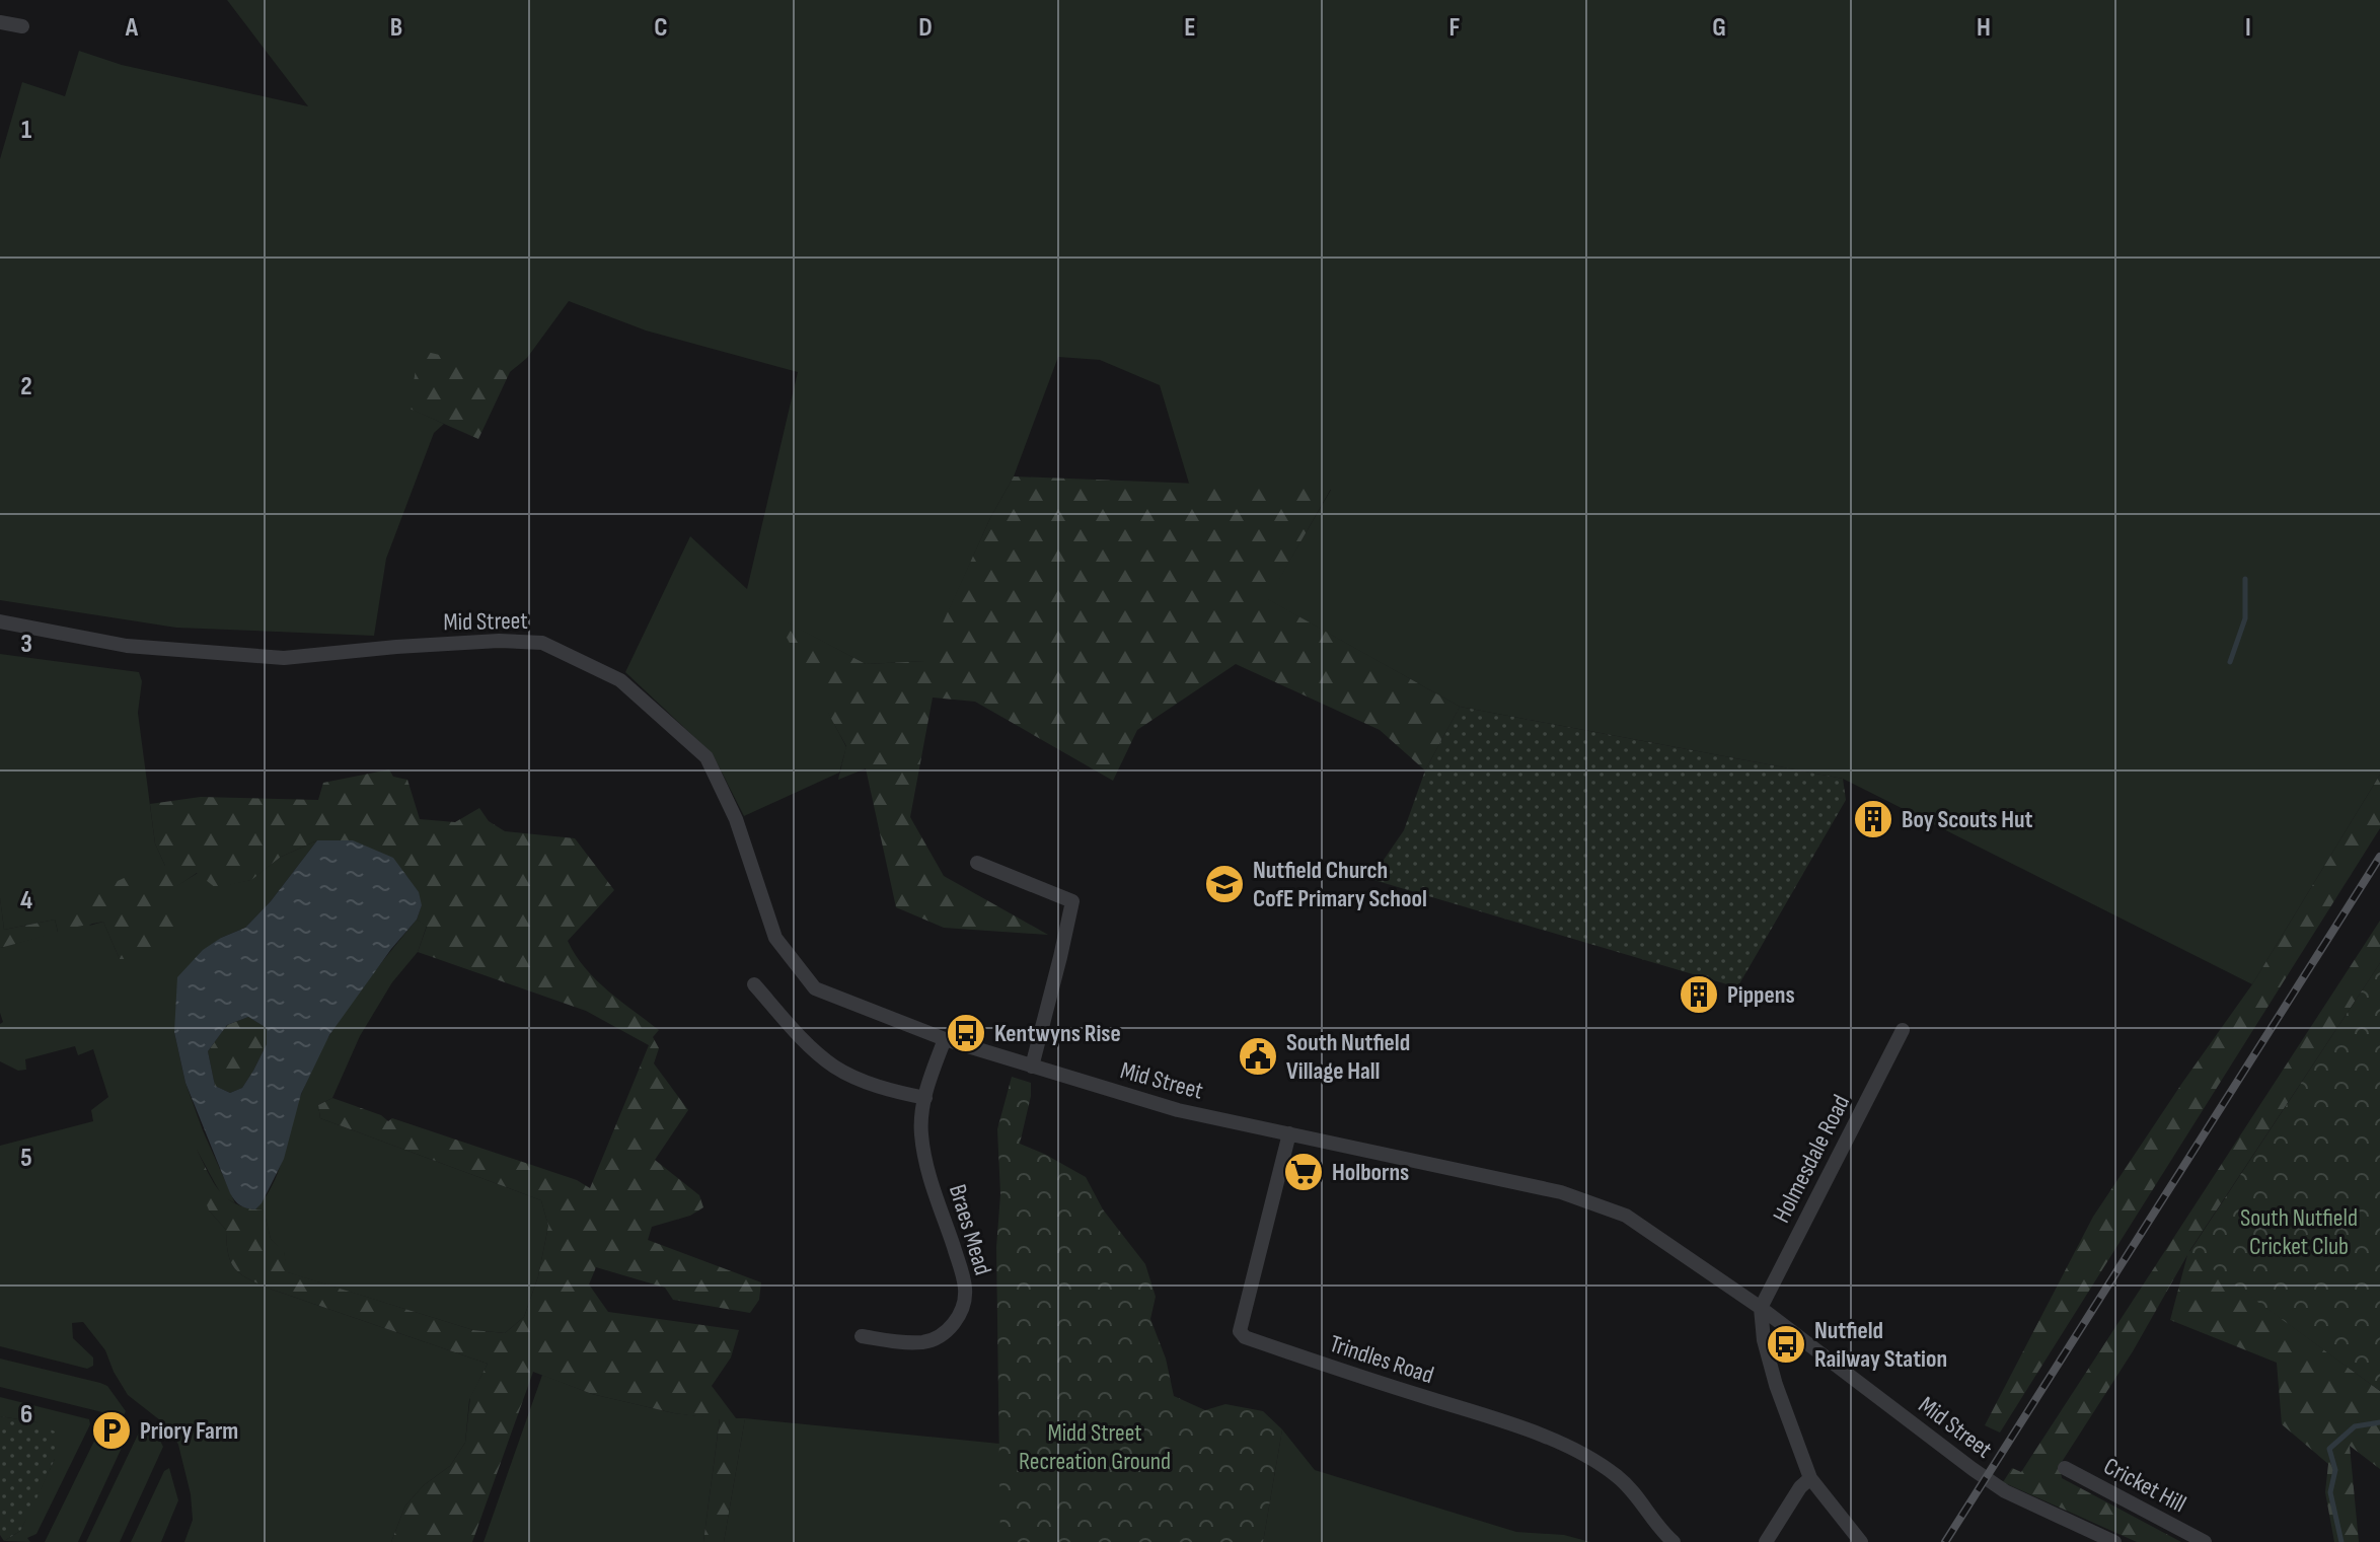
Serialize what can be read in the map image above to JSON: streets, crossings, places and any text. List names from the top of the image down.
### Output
{
  "streets": {
    "street": [
      "Mid Street",
      "Holmesdale Road",
      "Braes Mead",
      "Trindles Road",
      "Cricket Hill"
    ]
  },
  "crossings": [
    ["Mid Street", "Holmesdale Road"],
    ["Mid Street", "Braes Mead"],
    ["Mid Street", "Trindles Road"]
  ],
  "parks": ["South Nutfield Cricket Club", "Midd Street Recreation Ground"],
  "places": {
    "building": ["Boy Scouts Hut", "Pippens"],
    "school or university": ["Nutfield Church CofE Primary School"],
    "bus stop": ["Kentwyns Rise", "Nutfield Railway Station"],
    "public building": ["South Nutfield Village Hall"],
    "supermarket": ["Holborns"],
    "parking": ["Priory Farm"]
  },
  "grid": {
    "columns": [
      "A",
      "B",
      "C",
      "D",
      "E",
      "F",
      "G",
      "H",
      "I"
    ],
    "rows": [
      "1",
      "2",
      "3",
      "4",
      "5",
      "6"
    ]
  }
}
